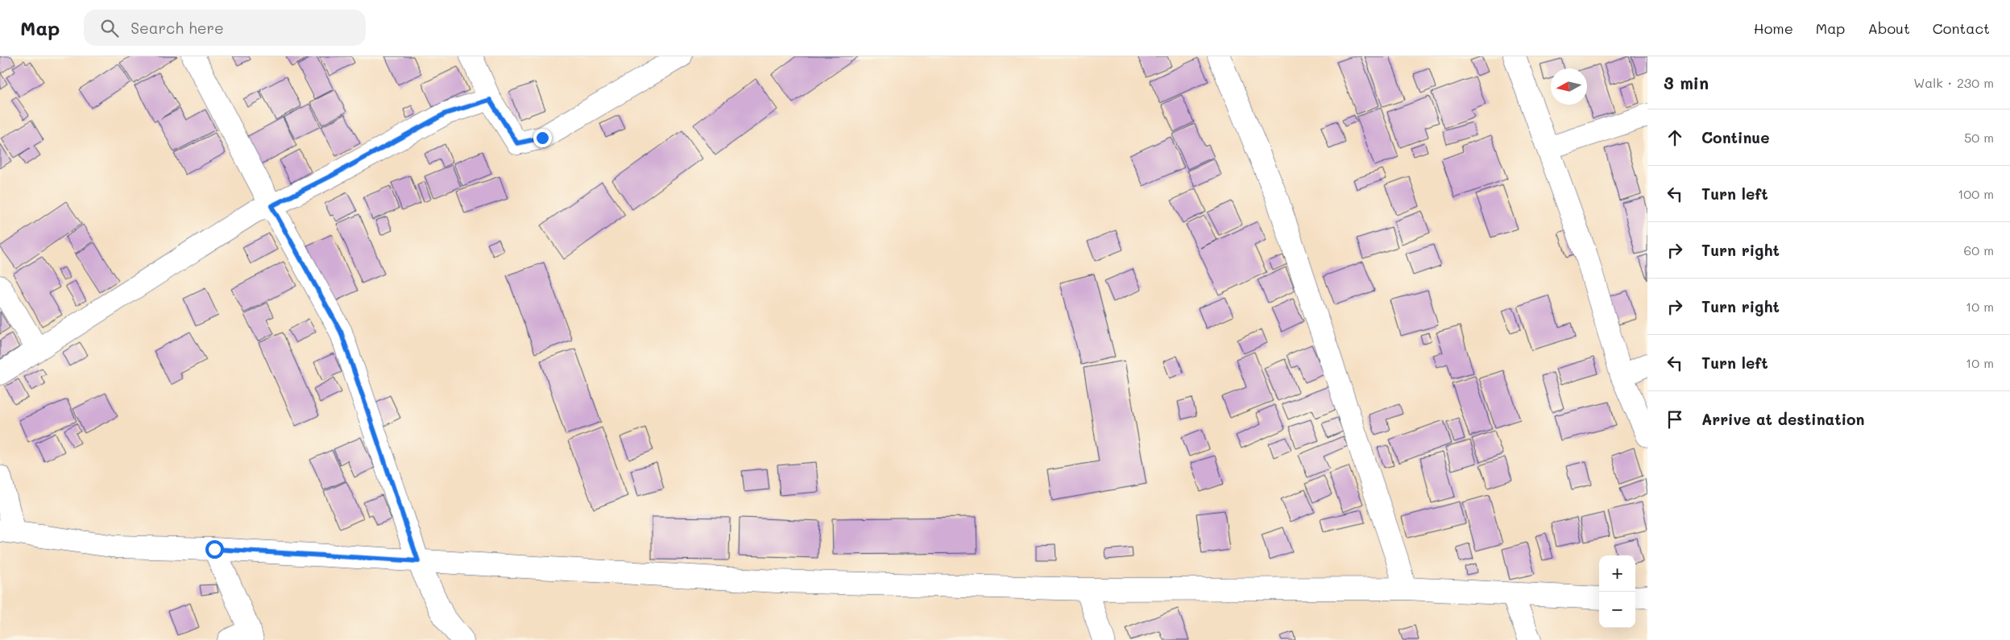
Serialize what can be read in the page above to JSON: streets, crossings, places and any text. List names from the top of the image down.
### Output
{
  "north": "left",
  "page": {
    "header": "Map",
    "search": "Search here",
    "nav": [
      "Home",
      "Map",
      "About",
      "Contact"
    ],
    "heading": ["3 min", "Walk · 230 m"],
    "list": [
      ["Continue", "50 m"],
      ["Turn left", "100 m"],
      ["Turn right", "60 m"],
      ["Turn right", "10 m"],
      ["Turn left", "10 m"],
      "Arrive at destination"
    ],
    "map_buttons": ["+", "−"]
  }
}
